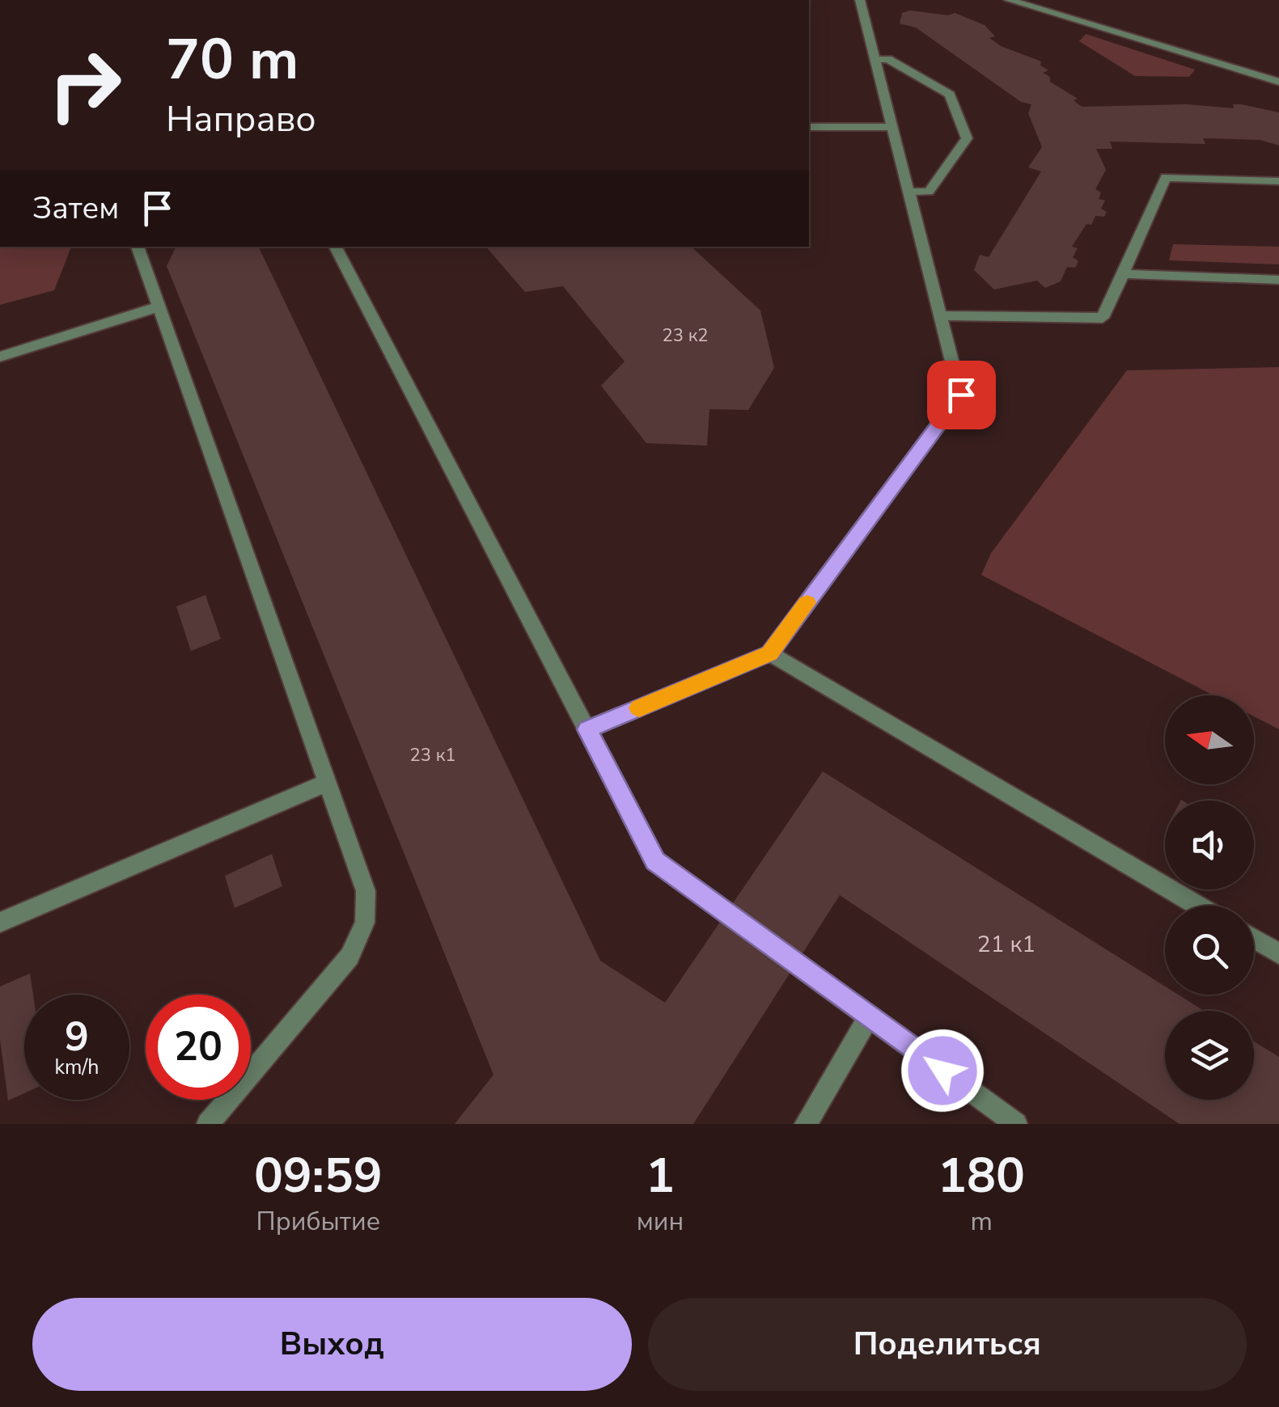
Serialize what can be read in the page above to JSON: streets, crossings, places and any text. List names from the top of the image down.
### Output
{
  "house_numbers": ["23 к2", "23 к1", "21 к1"],
  "north": "left",
  "page": {
    "turn": ["70 m", "Направо"],
    "then": "Затем",
    "speed": "9 km/h",
    "limit": "20",
    "eta": [
      "09:59",
      "Прибытие",
      "1",
      "мин",
      "180",
      "m"
    ],
    "buttons": ["Выход", "Поделиться"]
  }
}
